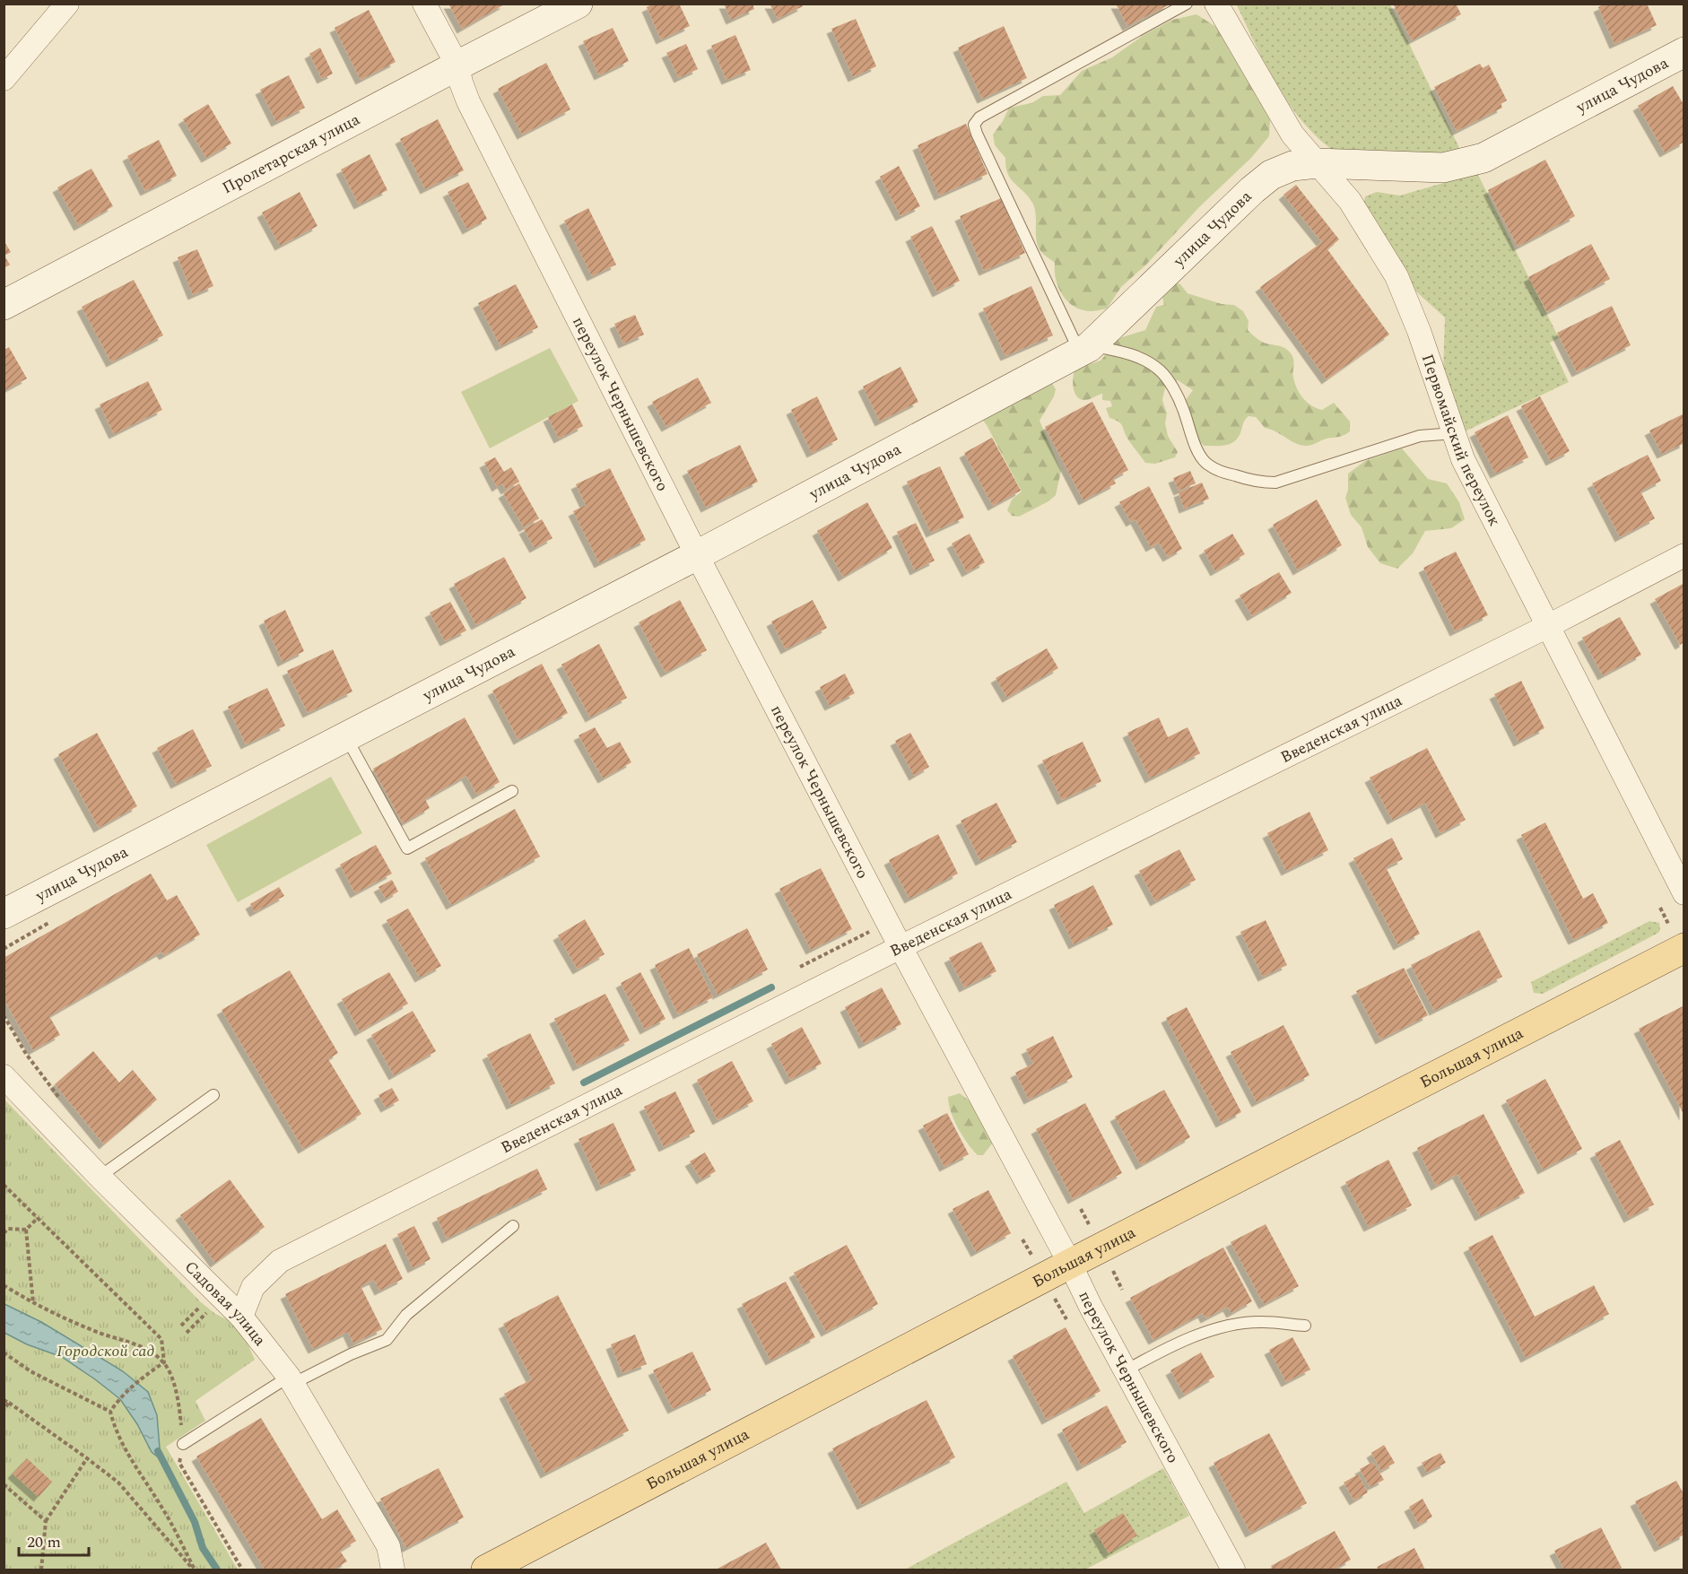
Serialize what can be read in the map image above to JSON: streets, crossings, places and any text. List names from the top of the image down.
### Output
{
  "streets": {
    "main road": ["Большая улица"],
    "street": [
      "улица Чудова",
      "Пролетарская улица",
      "переулок Чернышевского",
      "Первомайский переулок",
      "Введенская улица",
      "Садовая улица"
    ]
  },
  "crossings": [
    ["улица Чудова", "переулок Чернышевского"],
    ["улица Чудова", "Первомайский переулок"],
    ["Пролетарская улица", "переулок Чернышевского"],
    ["переулок Чернышевского", "Введенская улица"],
    ["переулок Чернышевского", "Большая улица"],
    ["Первомайский переулок", "Введенская улица"],
    ["Введенская улица", "Садовая улица"]
  ],
  "parks": ["Городской сад"],
  "scale_bar": "20 m"
}
